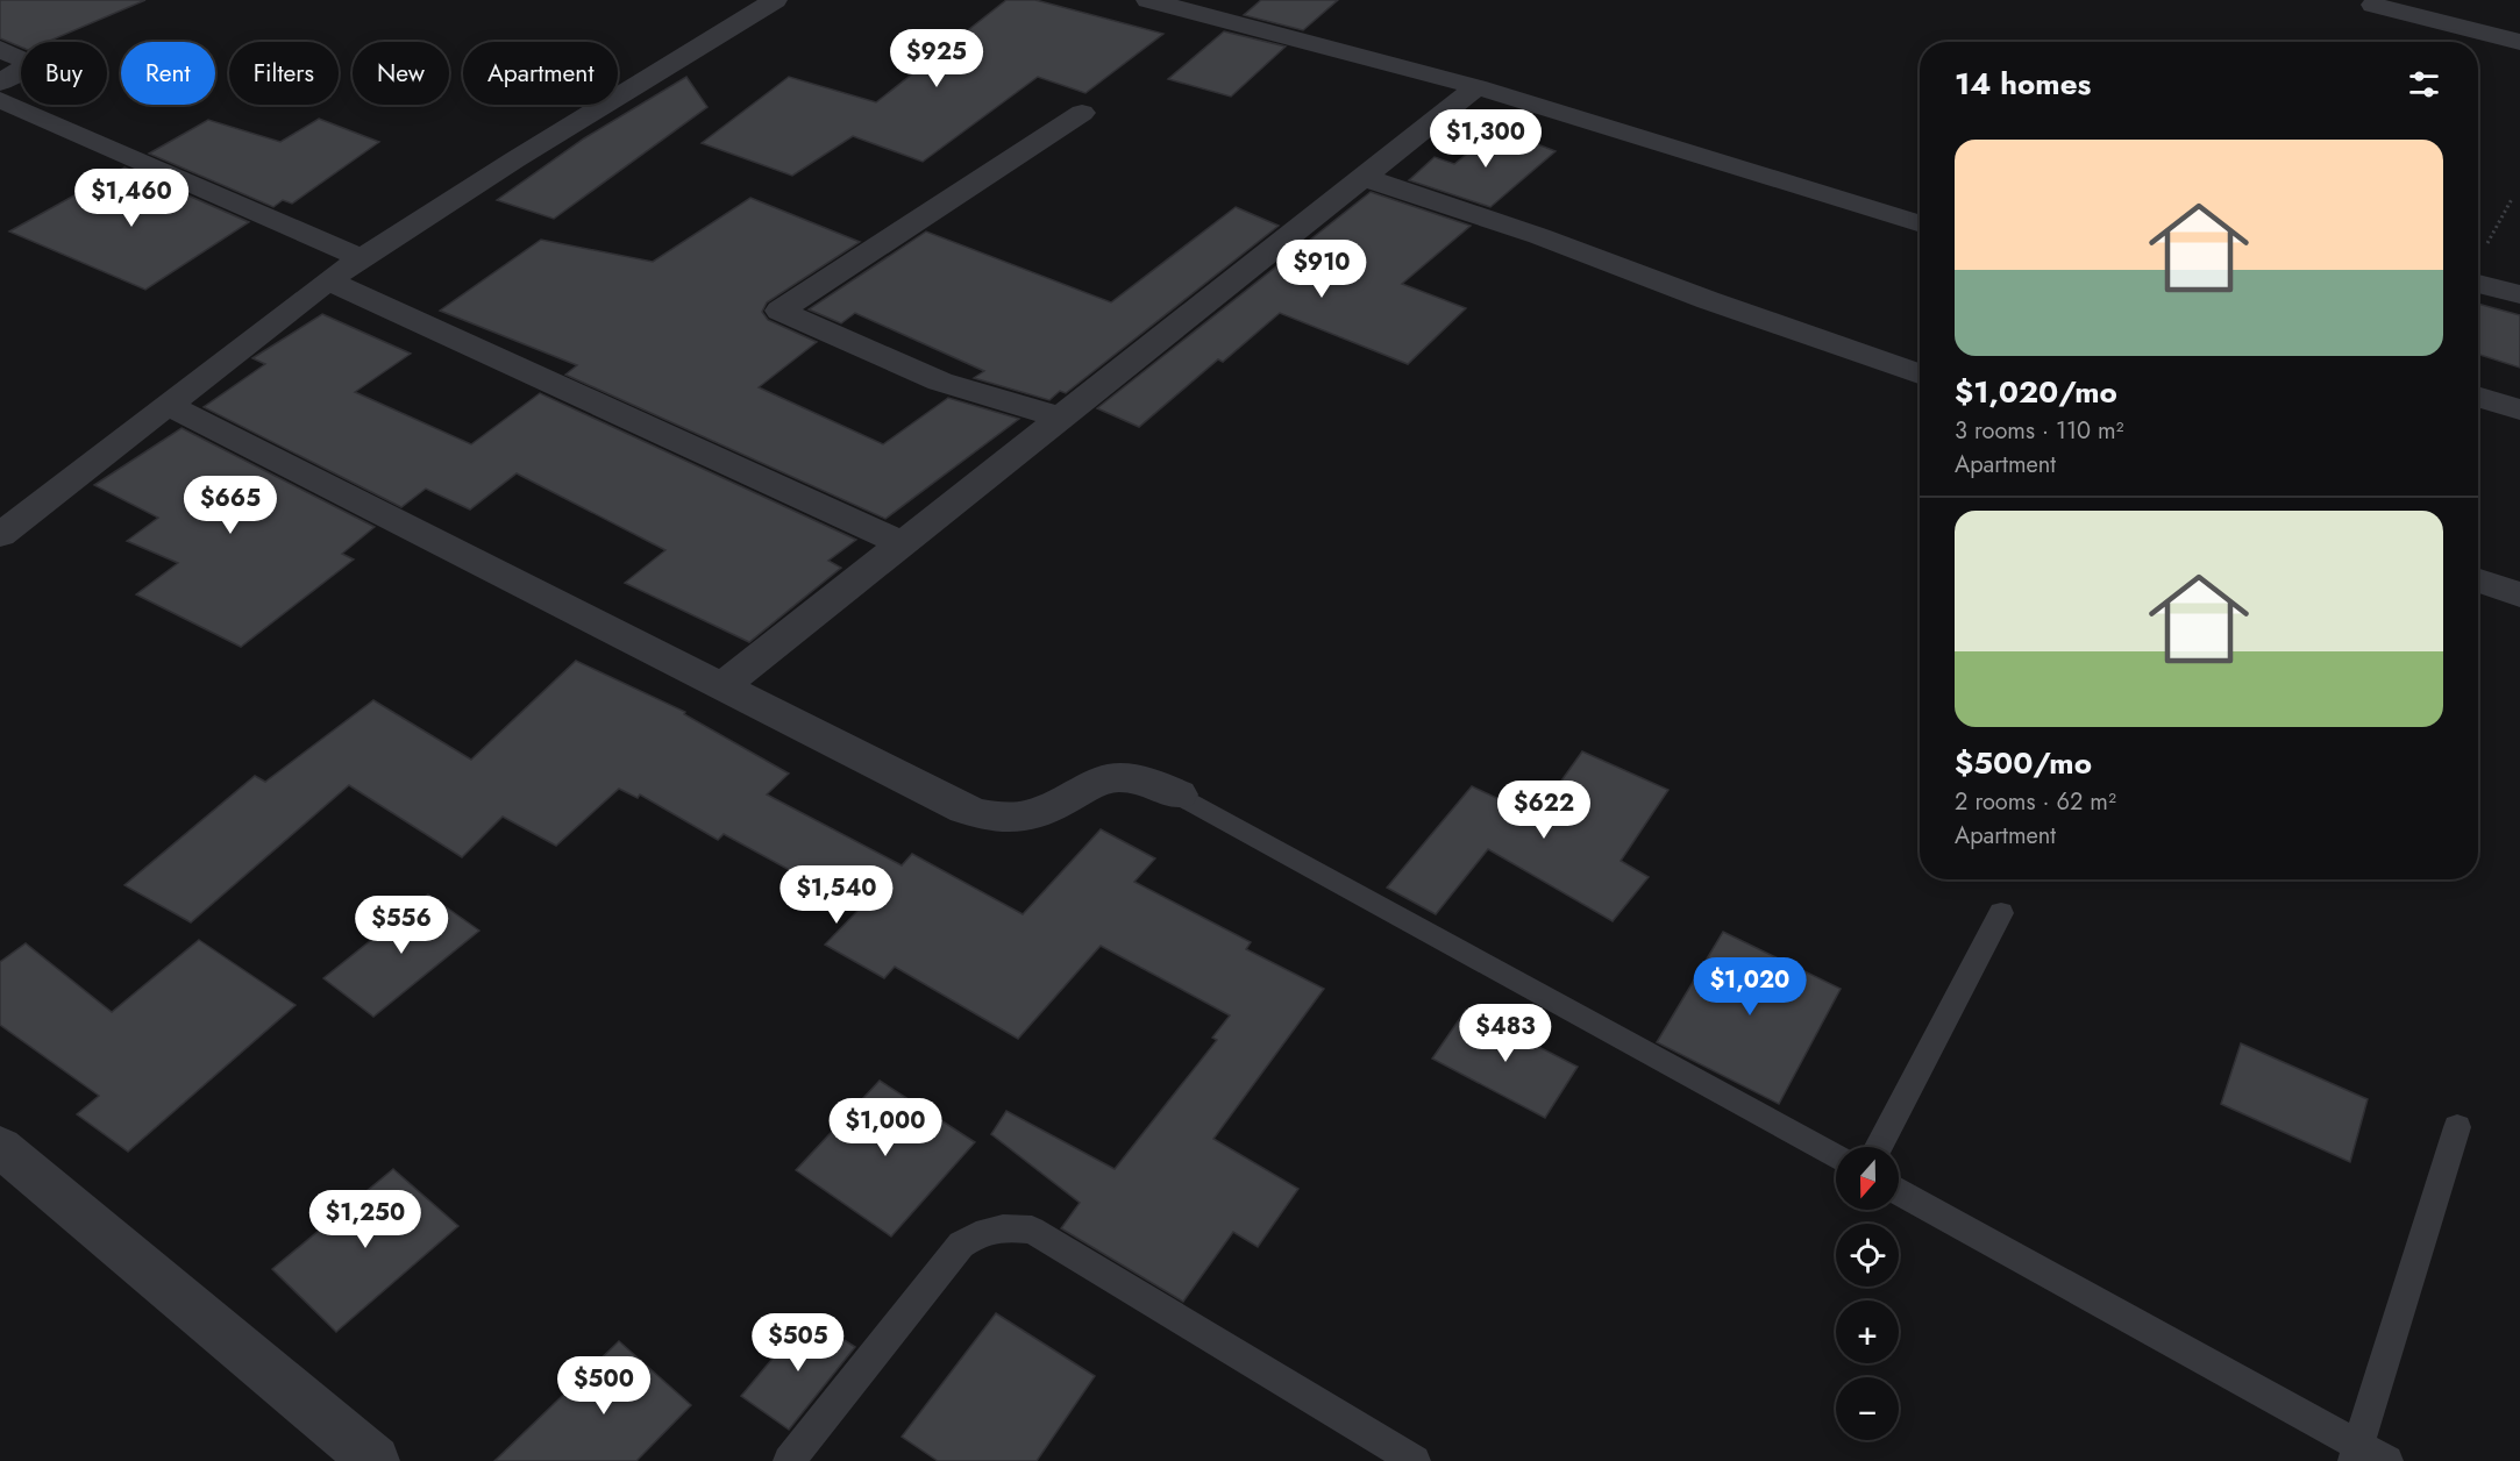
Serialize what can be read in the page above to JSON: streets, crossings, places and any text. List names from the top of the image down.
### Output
{
  "north": "bottom",
  "page": {
    "price": [
      "$925",
      "$1,300",
      "$1,460",
      "$910",
      "$665",
      "$622",
      "$1,540",
      "$556",
      "$1,020",
      "$483",
      "$1,000",
      "$1,250",
      "$505",
      "$500"
    ],
    "chip": [
      "Buy",
      "Rent",
      "Filters",
      "New",
      "Apartment"
    ],
    "heading": "14 homes",
    "list": [
      {
        "name": "$1,020/mo",
        "note": "3 rooms · 110 m² · Apartment"
      },
      {
        "name": "$500/mo",
        "note": "2 rooms · 62 m² · Apartment"
      }
    ],
    "map_buttons": ["+", "−"]
  }
}
